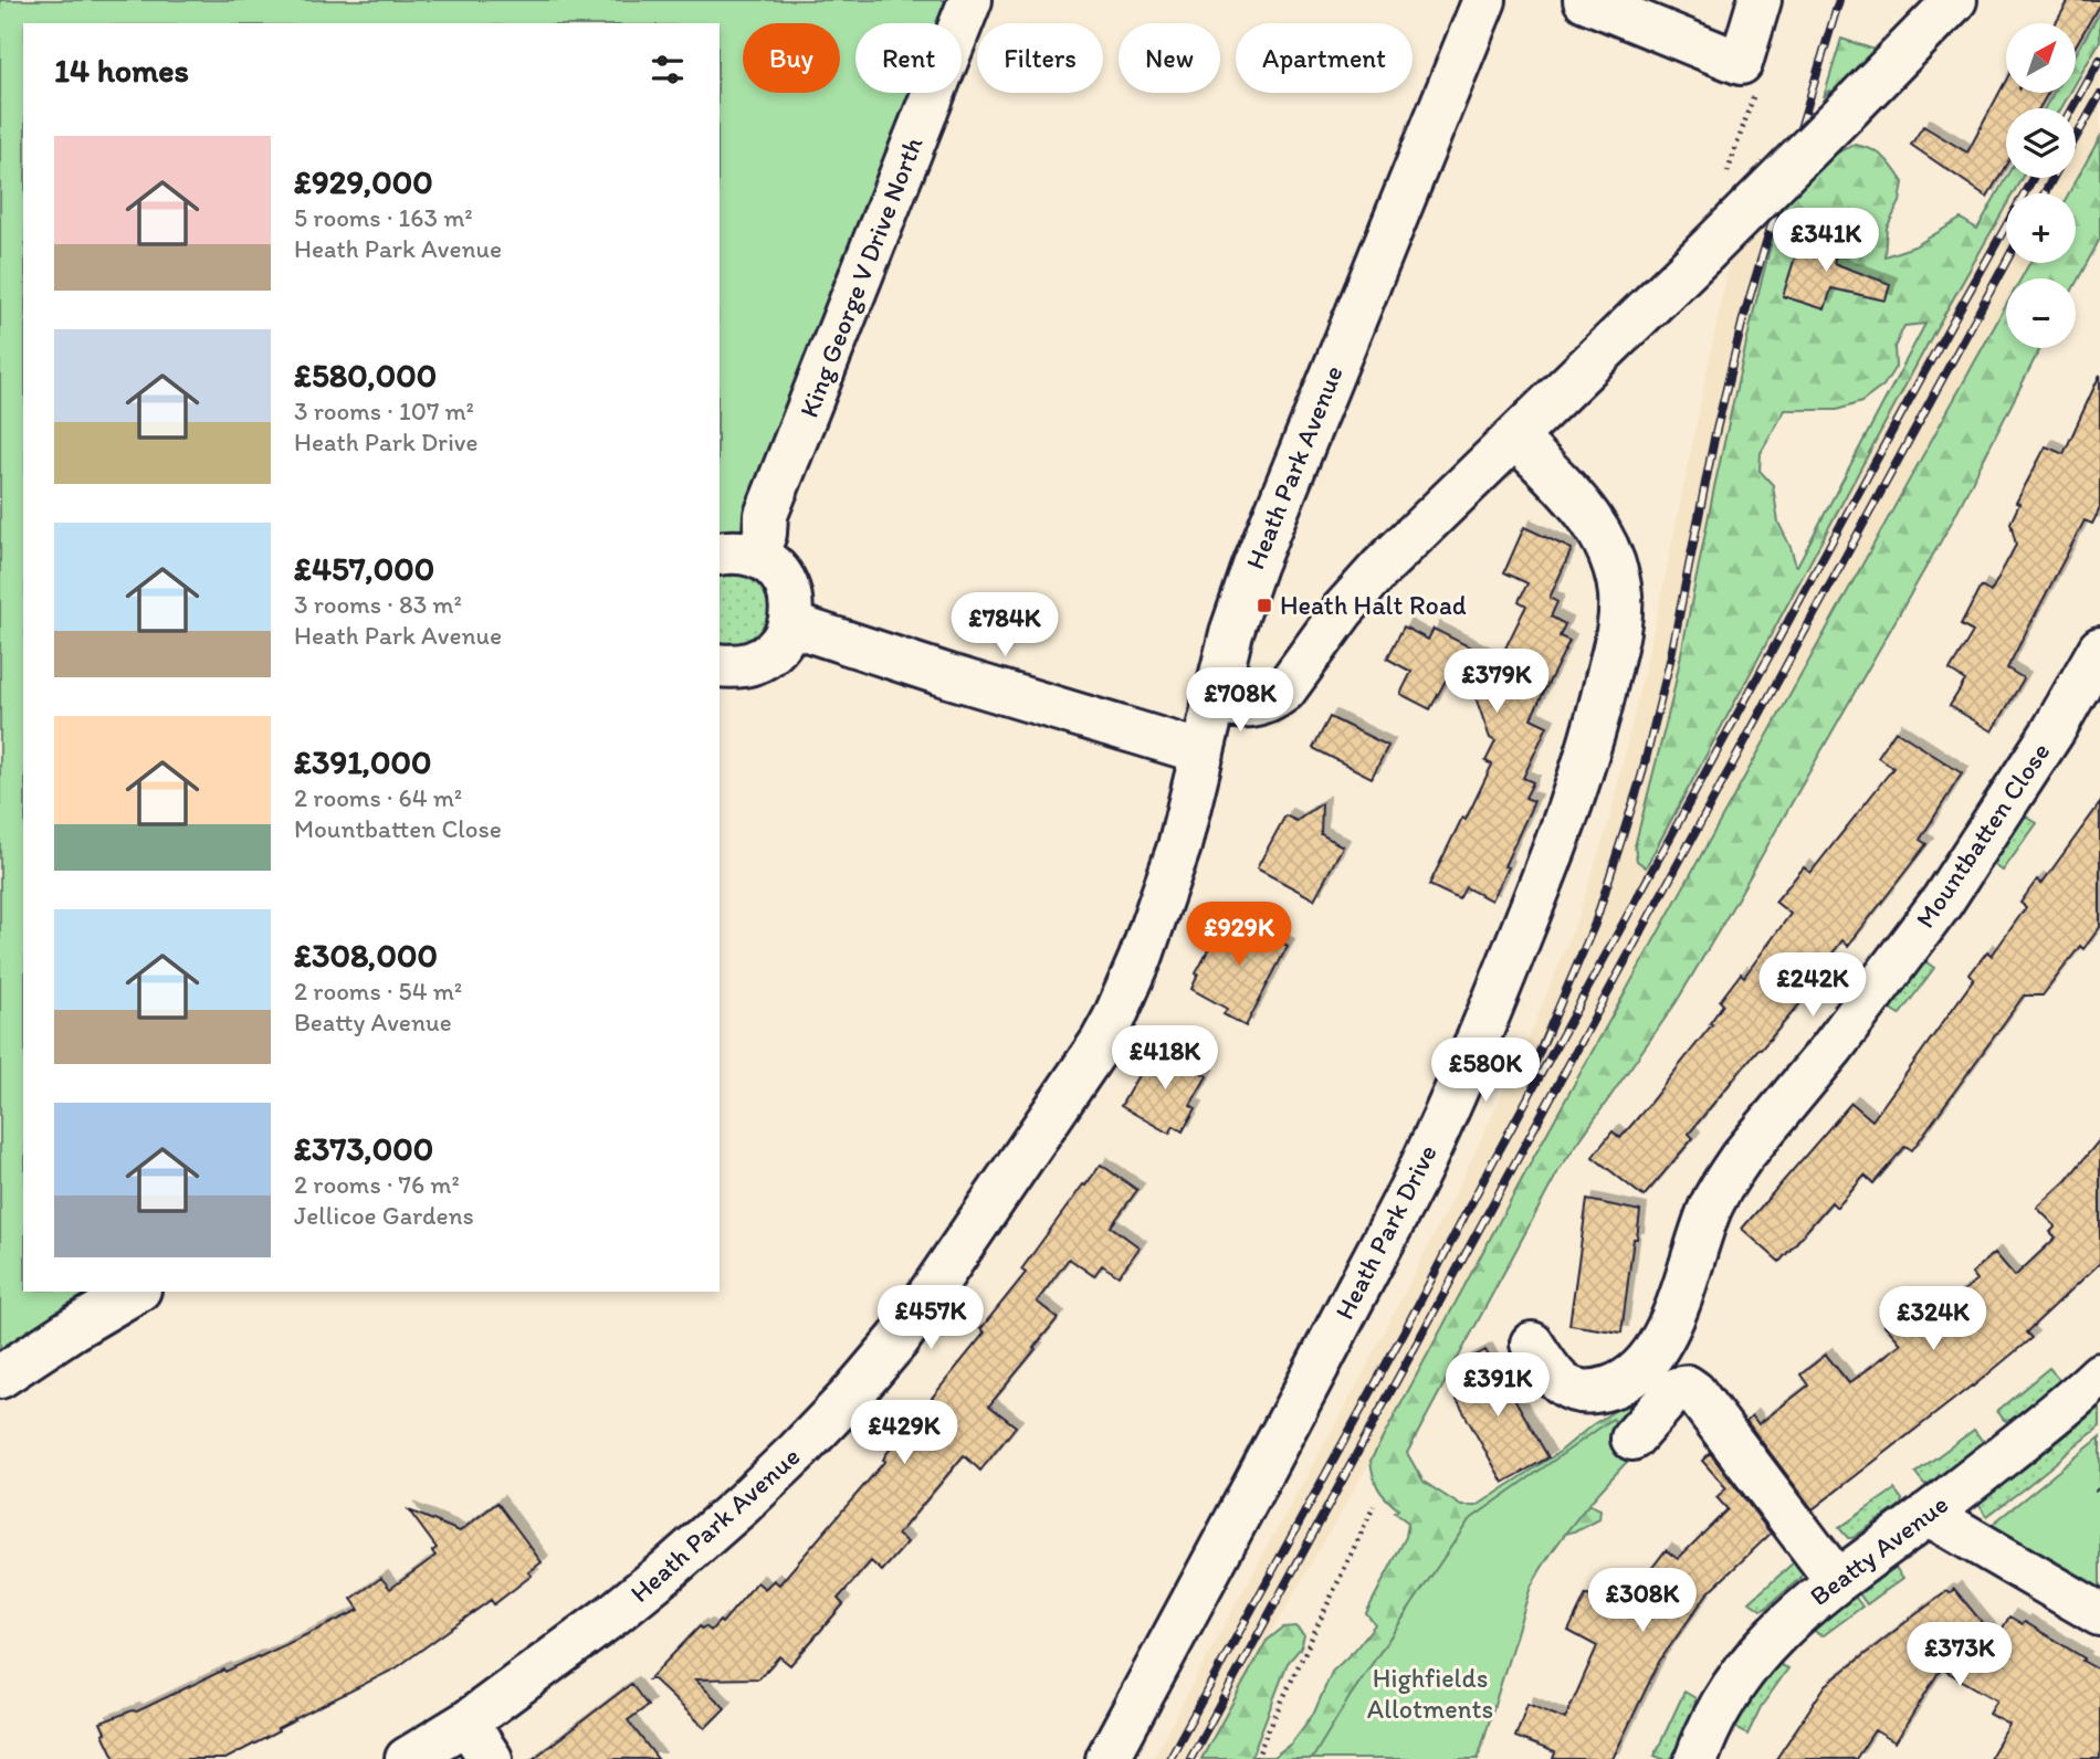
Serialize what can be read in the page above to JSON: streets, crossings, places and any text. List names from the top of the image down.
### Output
{
  "streets": {
    "street": [
      "King George V Drive North",
      "Heath Park Avenue",
      "Mountbatten Close",
      "Heath Park Drive",
      "Beatty Avenue"
    ]
  },
  "parks": ["Highfields Allotments"],
  "places": {
    "transit": ["Heath Halt Road"]
  },
  "north": "top right",
  "page": {
    "map_buttons": ["+", "−"],
    "chip": [
      "Buy",
      "Rent",
      "Filters",
      "New",
      "Apartment"
    ],
    "heading": "14 homes",
    "list": [
      {
        "name": "£929,000",
        "note": "5 rooms · 163 m² · Heath Park Avenue"
      },
      {
        "name": "£580,000",
        "note": "3 rooms · 107 m² · Heath Park Drive"
      },
      {
        "name": "£457,000",
        "note": "3 rooms · 83 m² · Heath Park Avenue"
      },
      {
        "name": "£391,000",
        "note": "2 rooms · 64 m² · Mountbatten Close"
      },
      {
        "name": "£308,000",
        "note": "2 rooms · 54 m² · Beatty Avenue"
      },
      {
        "name": "£373,000",
        "note": "2 rooms · 76 m² · Jellicoe Gardens"
      }
    ],
    "price": [
      "£341K",
      "£784K",
      "£379K",
      "£708K",
      "£929K",
      "£242K",
      "£418K",
      "£580K",
      "£457K",
      "£324K",
      "£391K",
      "£429K",
      "£308K",
      "£373K"
    ]
  }
}
